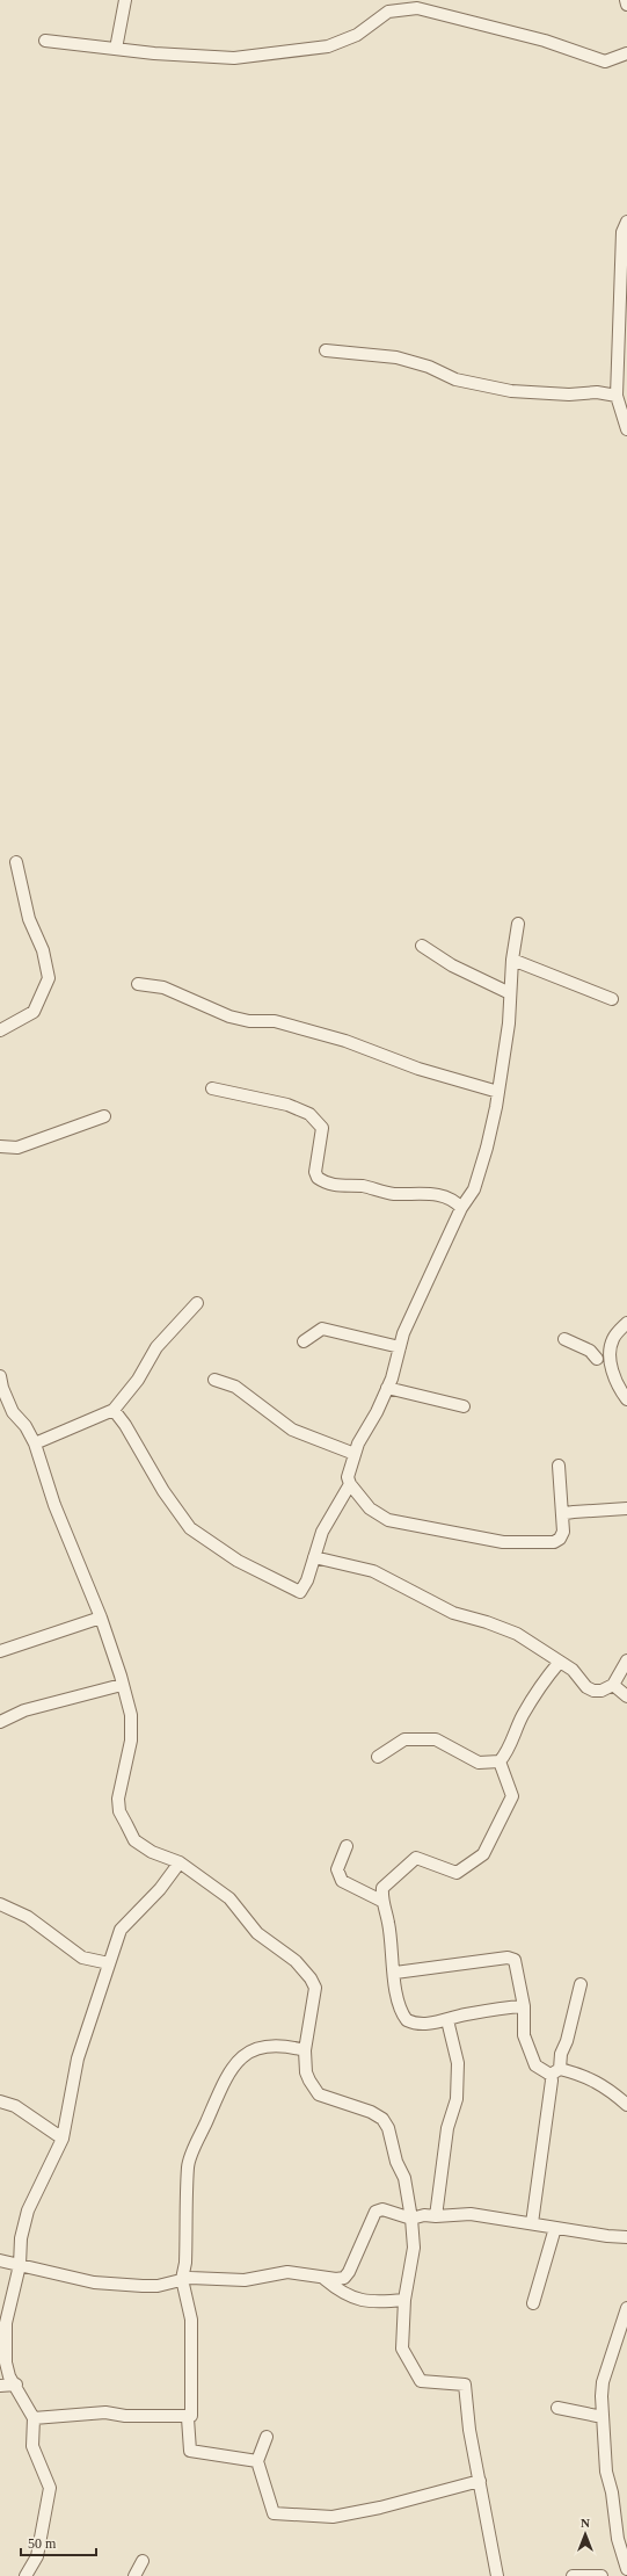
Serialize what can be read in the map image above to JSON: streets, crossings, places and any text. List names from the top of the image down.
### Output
{
  "scale_bar": "50 m",
  "north": "top"
}
